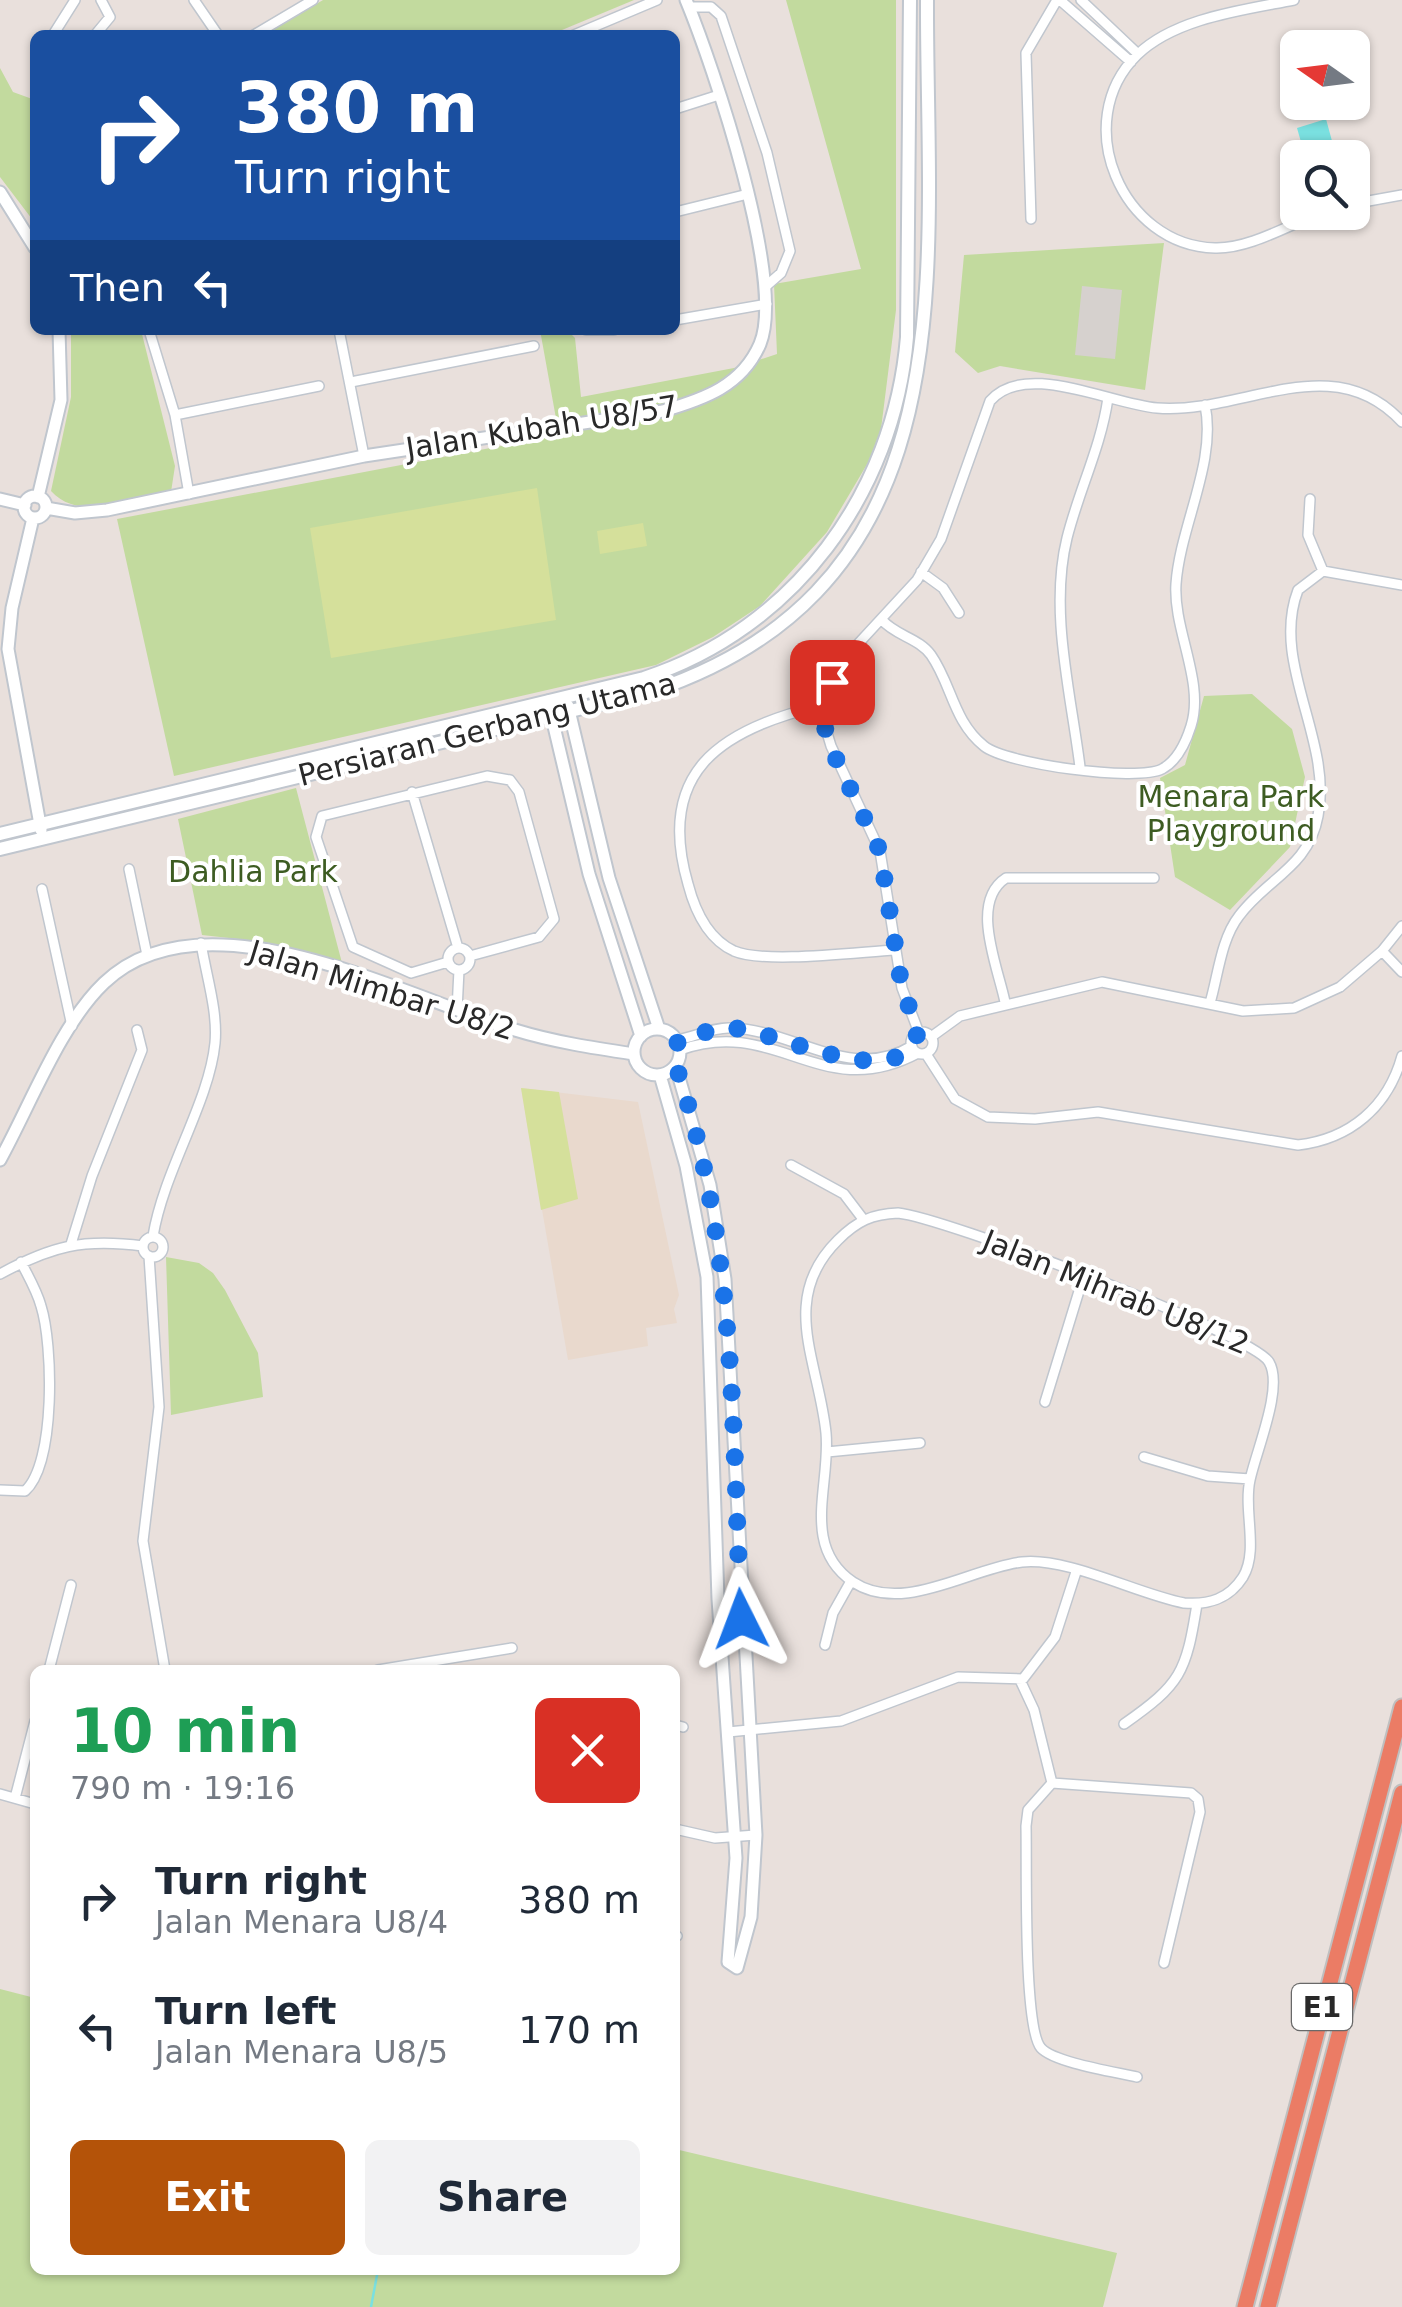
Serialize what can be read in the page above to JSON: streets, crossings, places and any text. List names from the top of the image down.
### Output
{
  "streets": {
    "highway": ["E1"],
    "main road": ["Persiaran Gerbang Utama"],
    "street": ["Jalan Kubah U8/57", "Jalan Mimbar U8/2", "Jalan Mihrab U8/12"]
  },
  "parks": ["Menara Park Playground", "Dahlia Park"],
  "north": "left",
  "page": {
    "turn": ["380 m", "Turn right"],
    "then": "Then",
    "heading": ["10 min", "790 m · 19:16"],
    "list": [
      {
        "name": "Turn right",
        "note": "Jalan Menara U8/4",
        "value": "380 m"
      },
      {
        "name": "Turn left",
        "note": "Jalan Menara U8/5",
        "value": "170 m"
      }
    ],
    "buttons": ["Exit", "Share"]
  }
}
